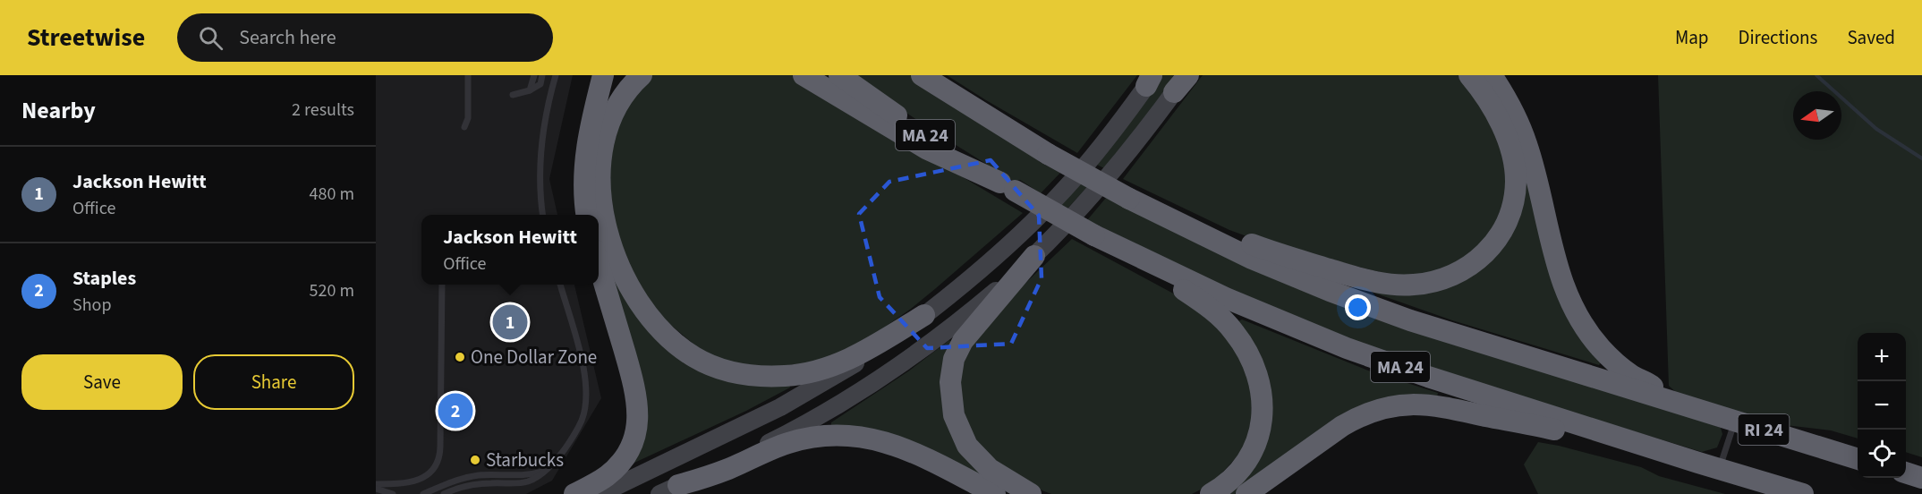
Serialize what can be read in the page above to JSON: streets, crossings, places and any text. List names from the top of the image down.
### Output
{
  "streets": {
    "highway": ["MA 24", "RI 24"]
  },
  "crossings": [
    ["MA 24", "RI 24"]
  ],
  "places": ["One Dollar Zone", "Starbucks"],
  "north": "left",
  "page": {
    "header": "Streetwise",
    "search": "Search here",
    "nav": ["Map", "Directions", "Saved"],
    "heading": ["Nearby", "2 results"],
    "list": [
      {
        "mark": "1",
        "name": "Jackson Hewitt",
        "note": "Office",
        "value": "480 m"
      },
      {
        "mark": "2",
        "name": "Staples",
        "note": "Shop",
        "value": "520 m"
      }
    ],
    "popup": ["Jackson Hewitt", "Office"],
    "pins": ["1", "2"],
    "map_buttons": ["+", "−"],
    "buttons": ["Save", "Share"]
  }
}
